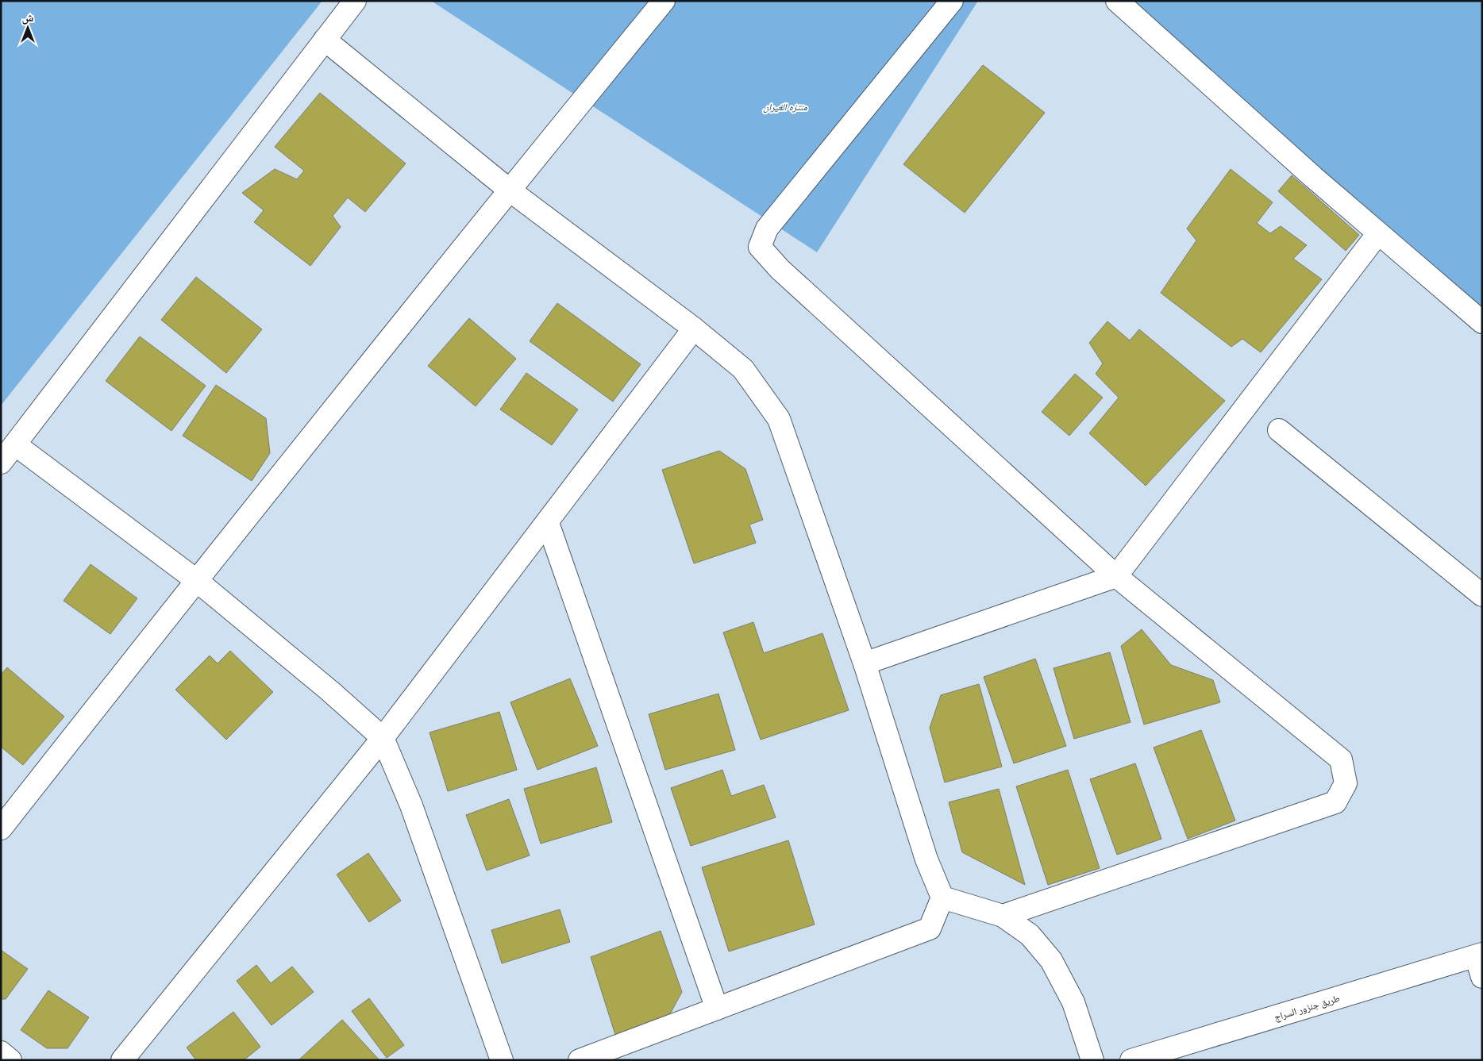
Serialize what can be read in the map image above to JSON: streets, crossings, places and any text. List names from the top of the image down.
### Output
{
  "streets": {
    "street": ["طريق جنزور السراج"]
  },
  "parks": ["منتزه الغيران"],
  "north": "top"
}
